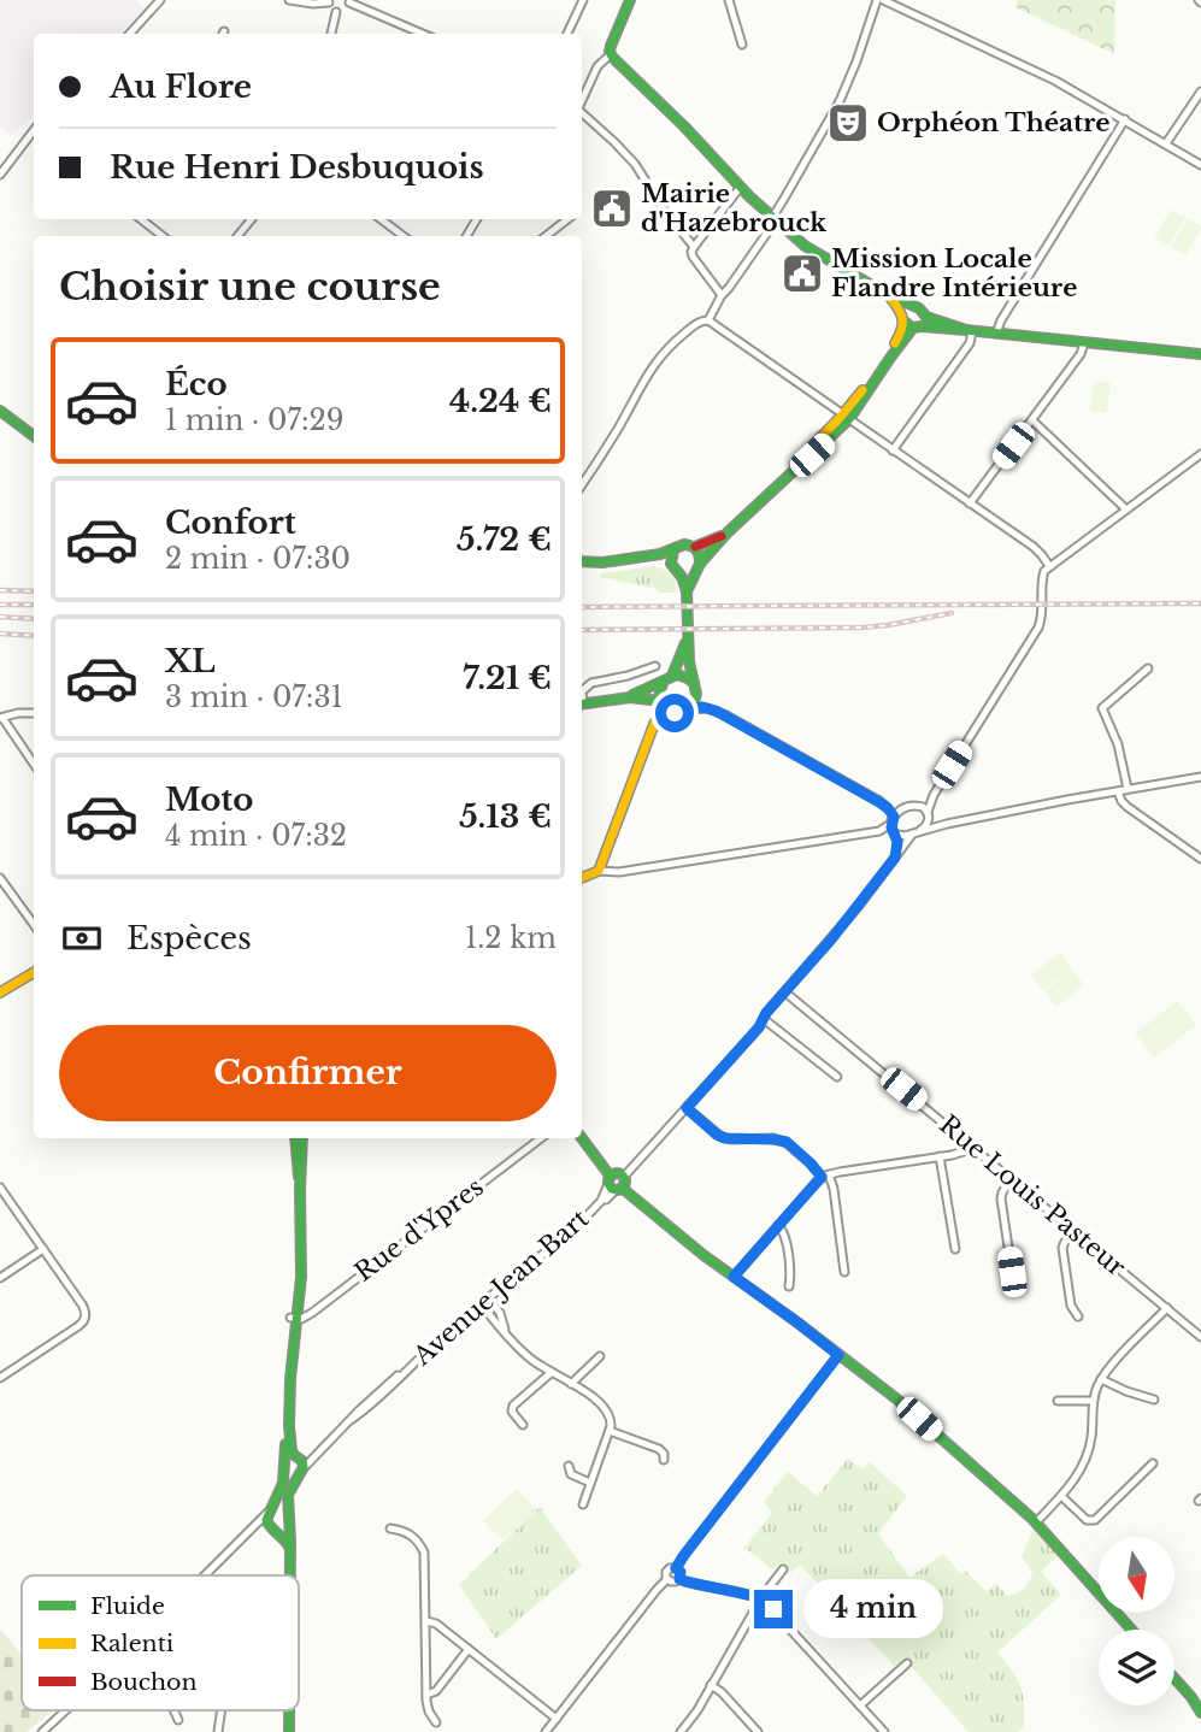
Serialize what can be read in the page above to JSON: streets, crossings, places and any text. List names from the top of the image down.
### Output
{
  "streets": {
    "street": ["Rue Louis Pasteur", "Rue d'Ypres", "Avenue Jean Bart"]
  },
  "crossings": [
    ["Rue Louis Pasteur", "Avenue Jean Bart"]
  ],
  "places": {
    "theatre": ["Orphéon Théatre"],
    "public building": ["Mairie d'Hazebrouck", "Mission Locale Flandre Intérieure"]
  },
  "legend": ["Fluide", "Ralenti", "Bouchon"],
  "north": "bottom",
  "page": {
    "banner": ["Au Flore", "Rue Henri Desbuquois"],
    "heading": "Choisir une course",
    "list": [
      {
        "name": "Éco",
        "note": "1 min · 07:29",
        "value": "4.24 €"
      },
      {
        "name": "Confort",
        "note": "2 min · 07:30",
        "value": "5.72 €"
      },
      {
        "name": "XL",
        "note": "3 min · 07:31",
        "value": "7.21 €"
      },
      {
        "name": "Moto",
        "note": "4 min · 07:32",
        "value": "5.13 €"
      }
    ],
    "pay": ["Espèces", "1.2 km"],
    "buttons": "Confirmer",
    "bubble": "4 min"
  }
}
